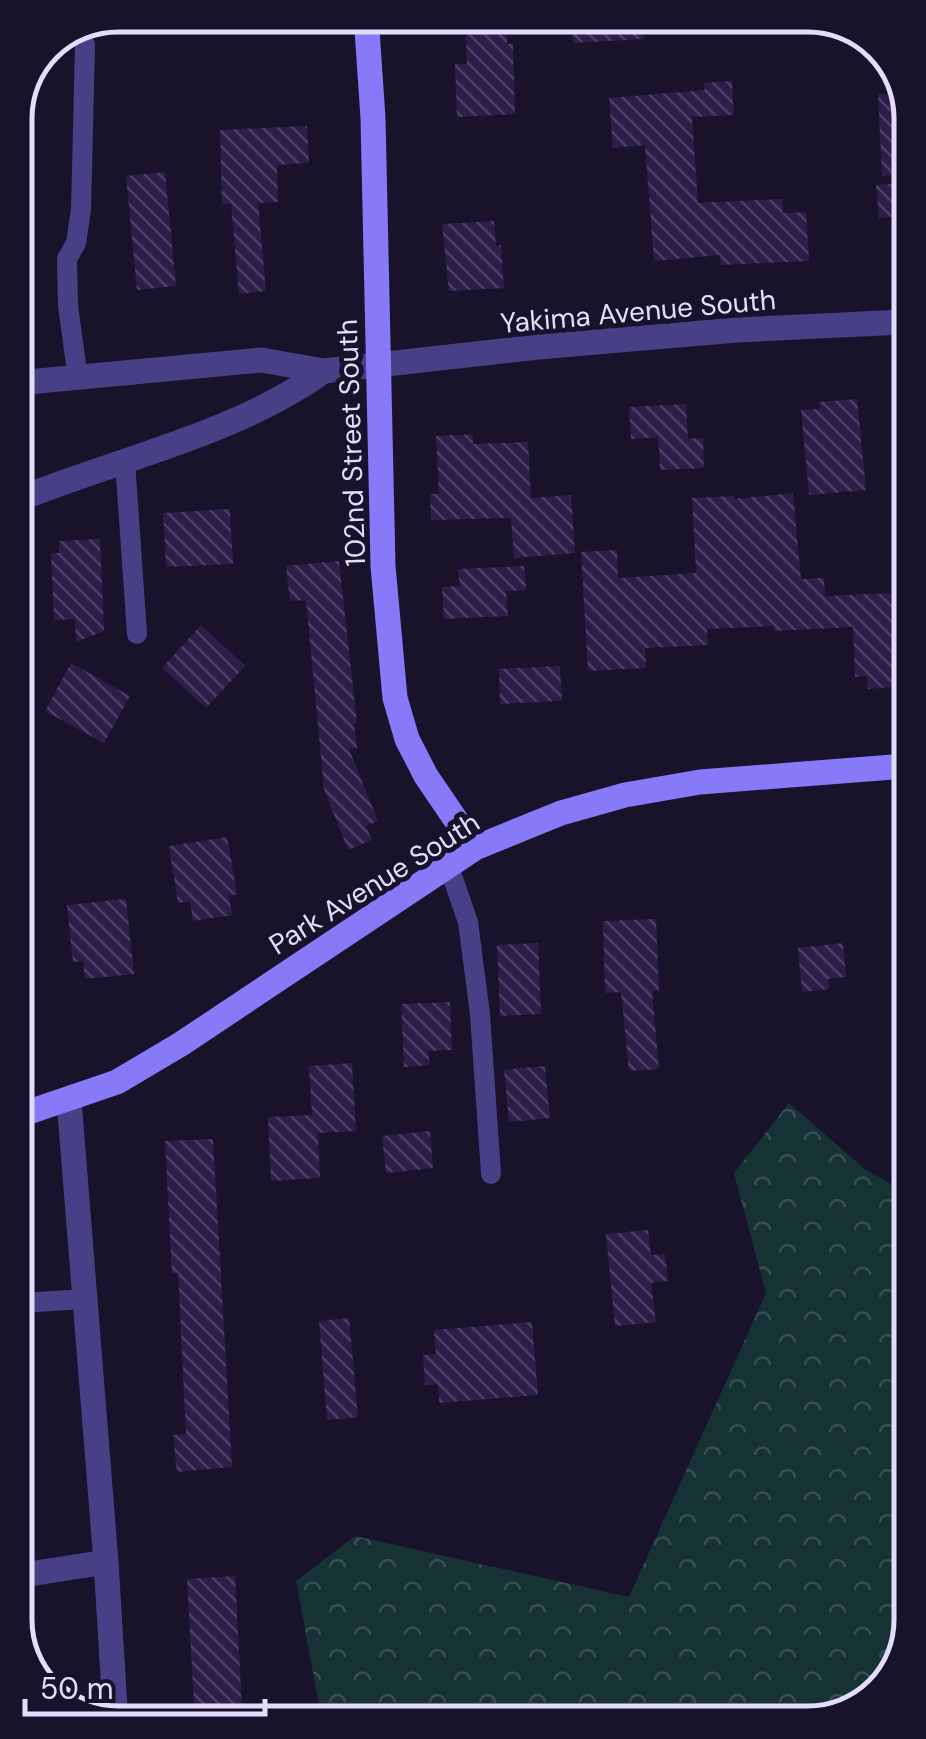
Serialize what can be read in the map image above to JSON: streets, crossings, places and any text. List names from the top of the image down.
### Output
{
  "streets": {
    "main road": ["102nd Street South", "Park Avenue South"],
    "street": ["Yakima Avenue South"]
  },
  "crossings": [
    ["Yakima Avenue South", "102nd Street South"],
    ["102nd Street South", "Park Avenue South"]
  ],
  "scale_bar": "50 m"
}
